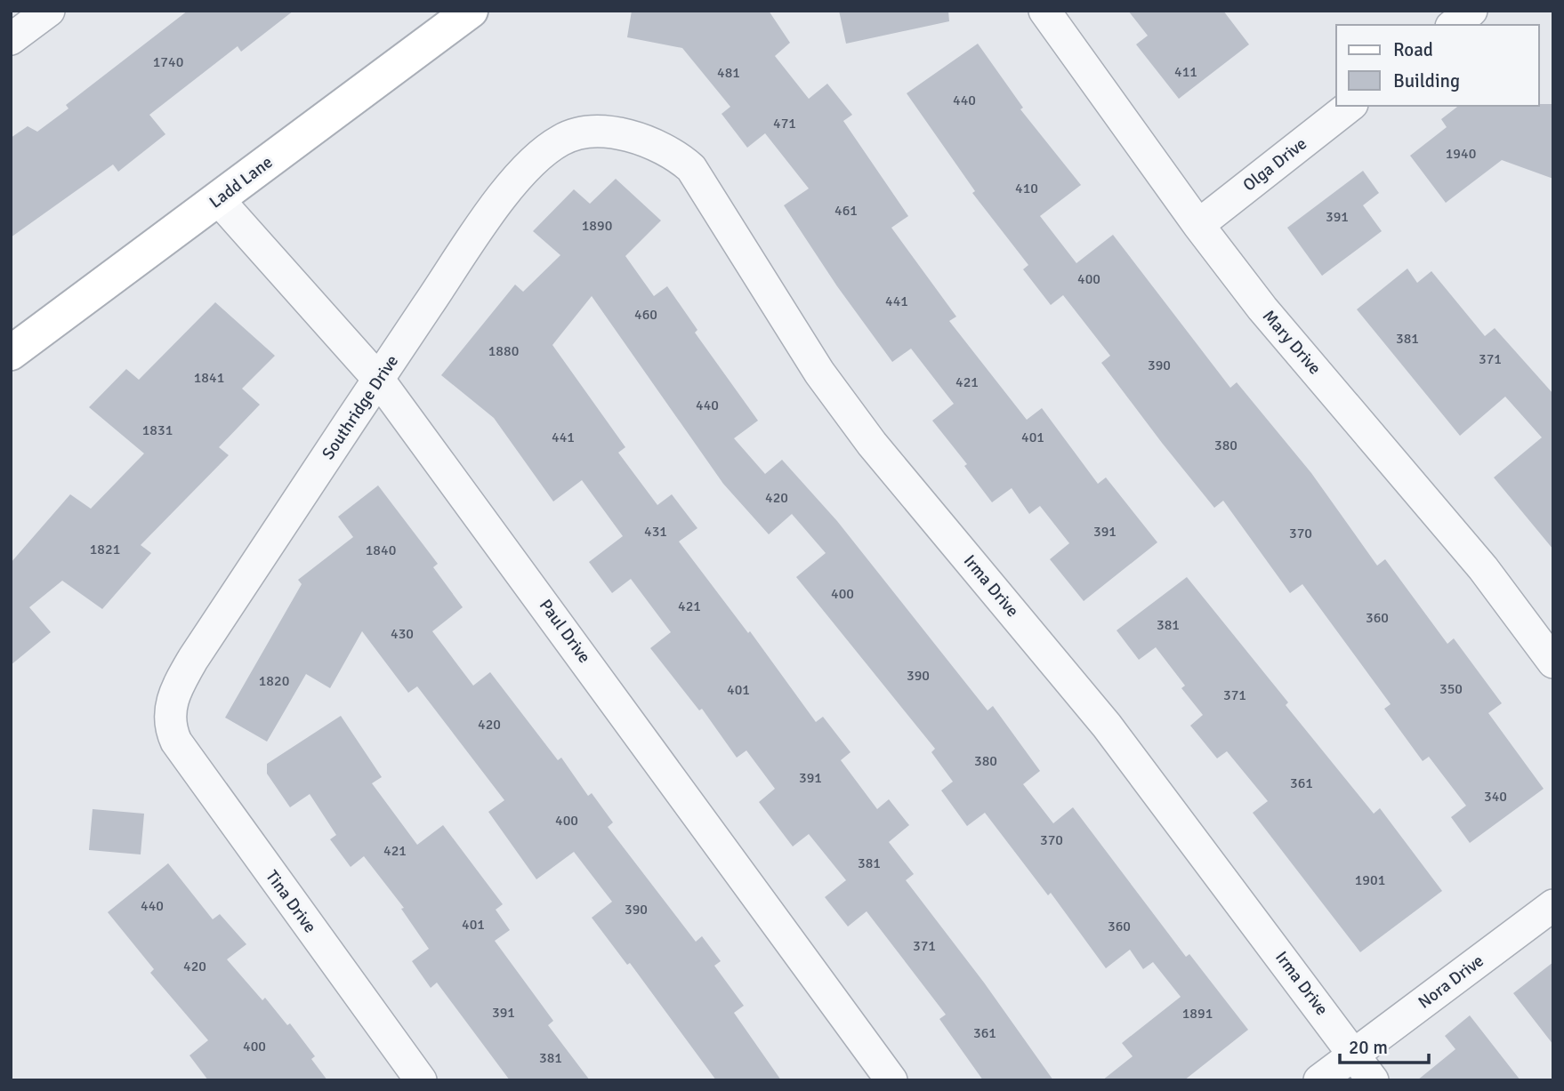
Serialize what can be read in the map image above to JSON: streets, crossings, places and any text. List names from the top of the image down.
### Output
{
  "streets": {
    "street": [
      "Olga Drive",
      "Ladd Lane",
      "Mary Drive",
      "Southridge Drive",
      "Irma Drive",
      "Paul Drive",
      "Tina Drive",
      "Nora Drive"
    ]
  },
  "crossings": [
    ["Olga Drive", "Mary Drive"],
    ["Ladd Lane", "Paul Drive"],
    ["Southridge Drive", "Irma Drive"],
    ["Southridge Drive", "Paul Drive"],
    ["Southridge Drive", "Tina Drive"],
    ["Irma Drive", "Nora Drive"]
  ],
  "house_numbers": [
    "1740",
    "411",
    "481",
    "440",
    "471",
    "1940",
    "410",
    "461",
    "391",
    "1890",
    "400",
    "441",
    "460",
    "381",
    "1880",
    "371",
    "390",
    "1841",
    "421",
    "440",
    "1831",
    "441",
    "401",
    "380",
    "420",
    "431",
    "391",
    "370",
    "1821",
    "1840",
    "400",
    "421",
    "360",
    "381",
    "430",
    "390",
    "1820",
    "350",
    "401",
    "371",
    "420",
    "380",
    "391",
    "361",
    "340",
    "400",
    "370",
    "421",
    "381",
    "1901",
    "440",
    "390",
    "401",
    "360",
    "371",
    "420",
    "391",
    "1891",
    "361",
    "400",
    "381"
  ],
  "legend": ["Road", "Building"],
  "scale_bar": "20 m"
}
